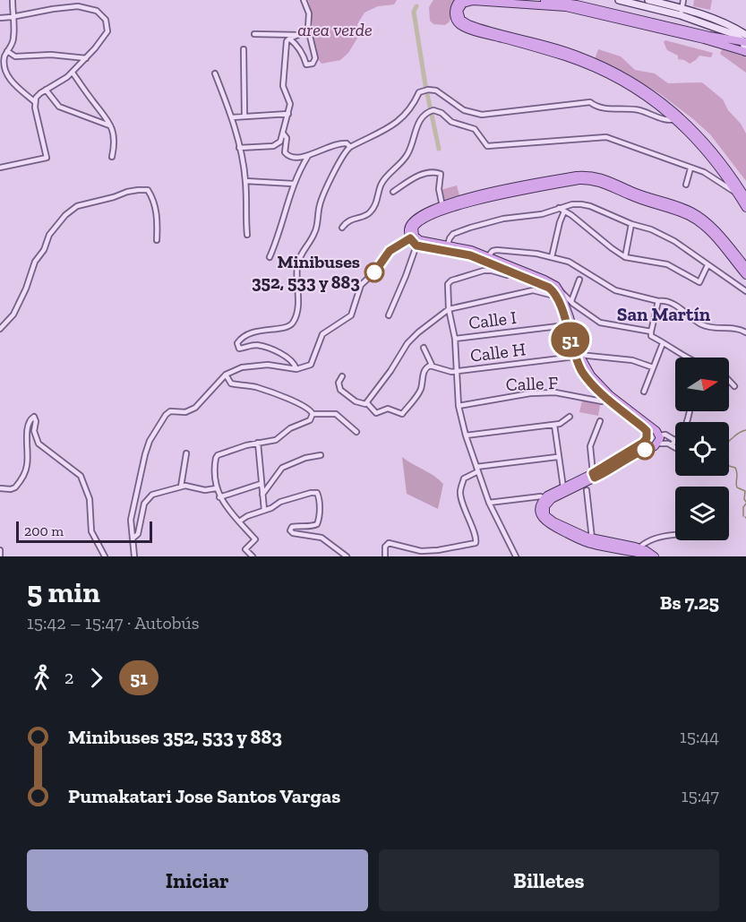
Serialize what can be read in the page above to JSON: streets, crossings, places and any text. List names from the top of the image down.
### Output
{
  "streets": {
    "street": ["Calle I", "Calle H", "Calle F"]
  },
  "districts": ["San Martín"],
  "parks": ["area verde"],
  "places": ["Minibuses 352, 533 y 883"],
  "lines": ["bus line 51"],
  "scale_bar": "200 m",
  "north": "right",
  "page": {
    "on_map": "51",
    "scale": "200 m",
    "heading": ["5 min", "15:42 – 15:47 · Autobús", "Bs 7.25"],
    "legs": ["2", "51"],
    "list": [
      {
        "name": "Minibuses 352, 533 y 883",
        "value": "15:44"
      },
      {
        "name": "Pumakatari Jose Santos Vargas",
        "value": "15:47"
      }
    ],
    "buttons": ["Iniciar", "Billetes"]
  }
}
